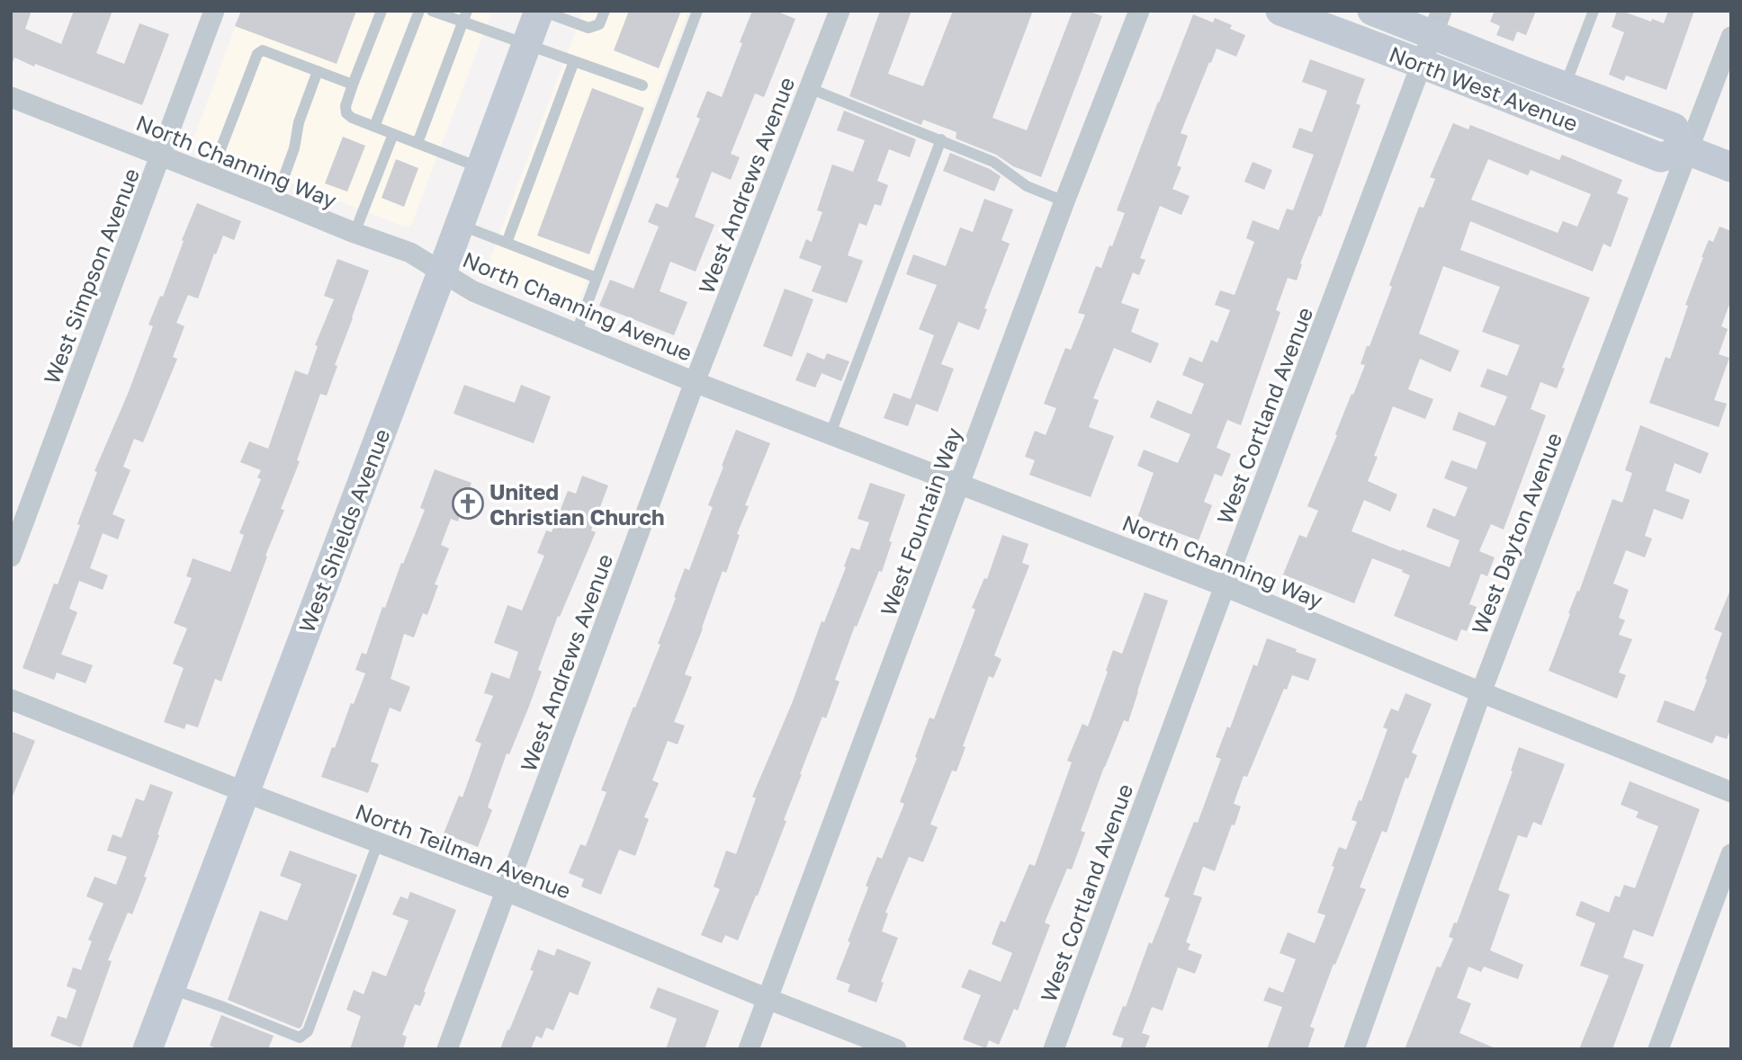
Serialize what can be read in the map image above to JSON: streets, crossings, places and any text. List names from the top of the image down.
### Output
{
  "streets": {
    "main road": ["North West Avenue", "West Shields Avenue"],
    "street": [
      "North Channing Way",
      "West Andrews Avenue",
      "West Simpson Avenue",
      "North Channing Avenue",
      "West Cortland Avenue",
      "West Fountain Way",
      "West Dayton Avenue",
      "North Teilman Avenue"
    ]
  },
  "crossings": [
    ["North West Avenue", "West Cortland Avenue"],
    ["North West Avenue", "West Dayton Avenue"],
    ["North Channing Way", "West Andrews Avenue"],
    ["North Channing Way", "West Simpson Avenue"],
    ["North Channing Way", "North Channing Avenue"],
    ["North Channing Way", "West Cortland Avenue"],
    ["North Channing Way", "West Fountain Way"],
    ["North Channing Way", "West Shields Avenue"],
    ["North Channing Way", "West Dayton Avenue"],
    ["West Andrews Avenue", "North Channing Avenue"],
    ["West Andrews Avenue", "North Teilman Avenue"],
    ["North Channing Avenue", "West Shields Avenue"],
    ["West Fountain Way", "North Teilman Avenue"],
    ["West Shields Avenue", "North Teilman Avenue"]
  ],
  "places": {
    "church": ["United Christian Church"]
  }
}
